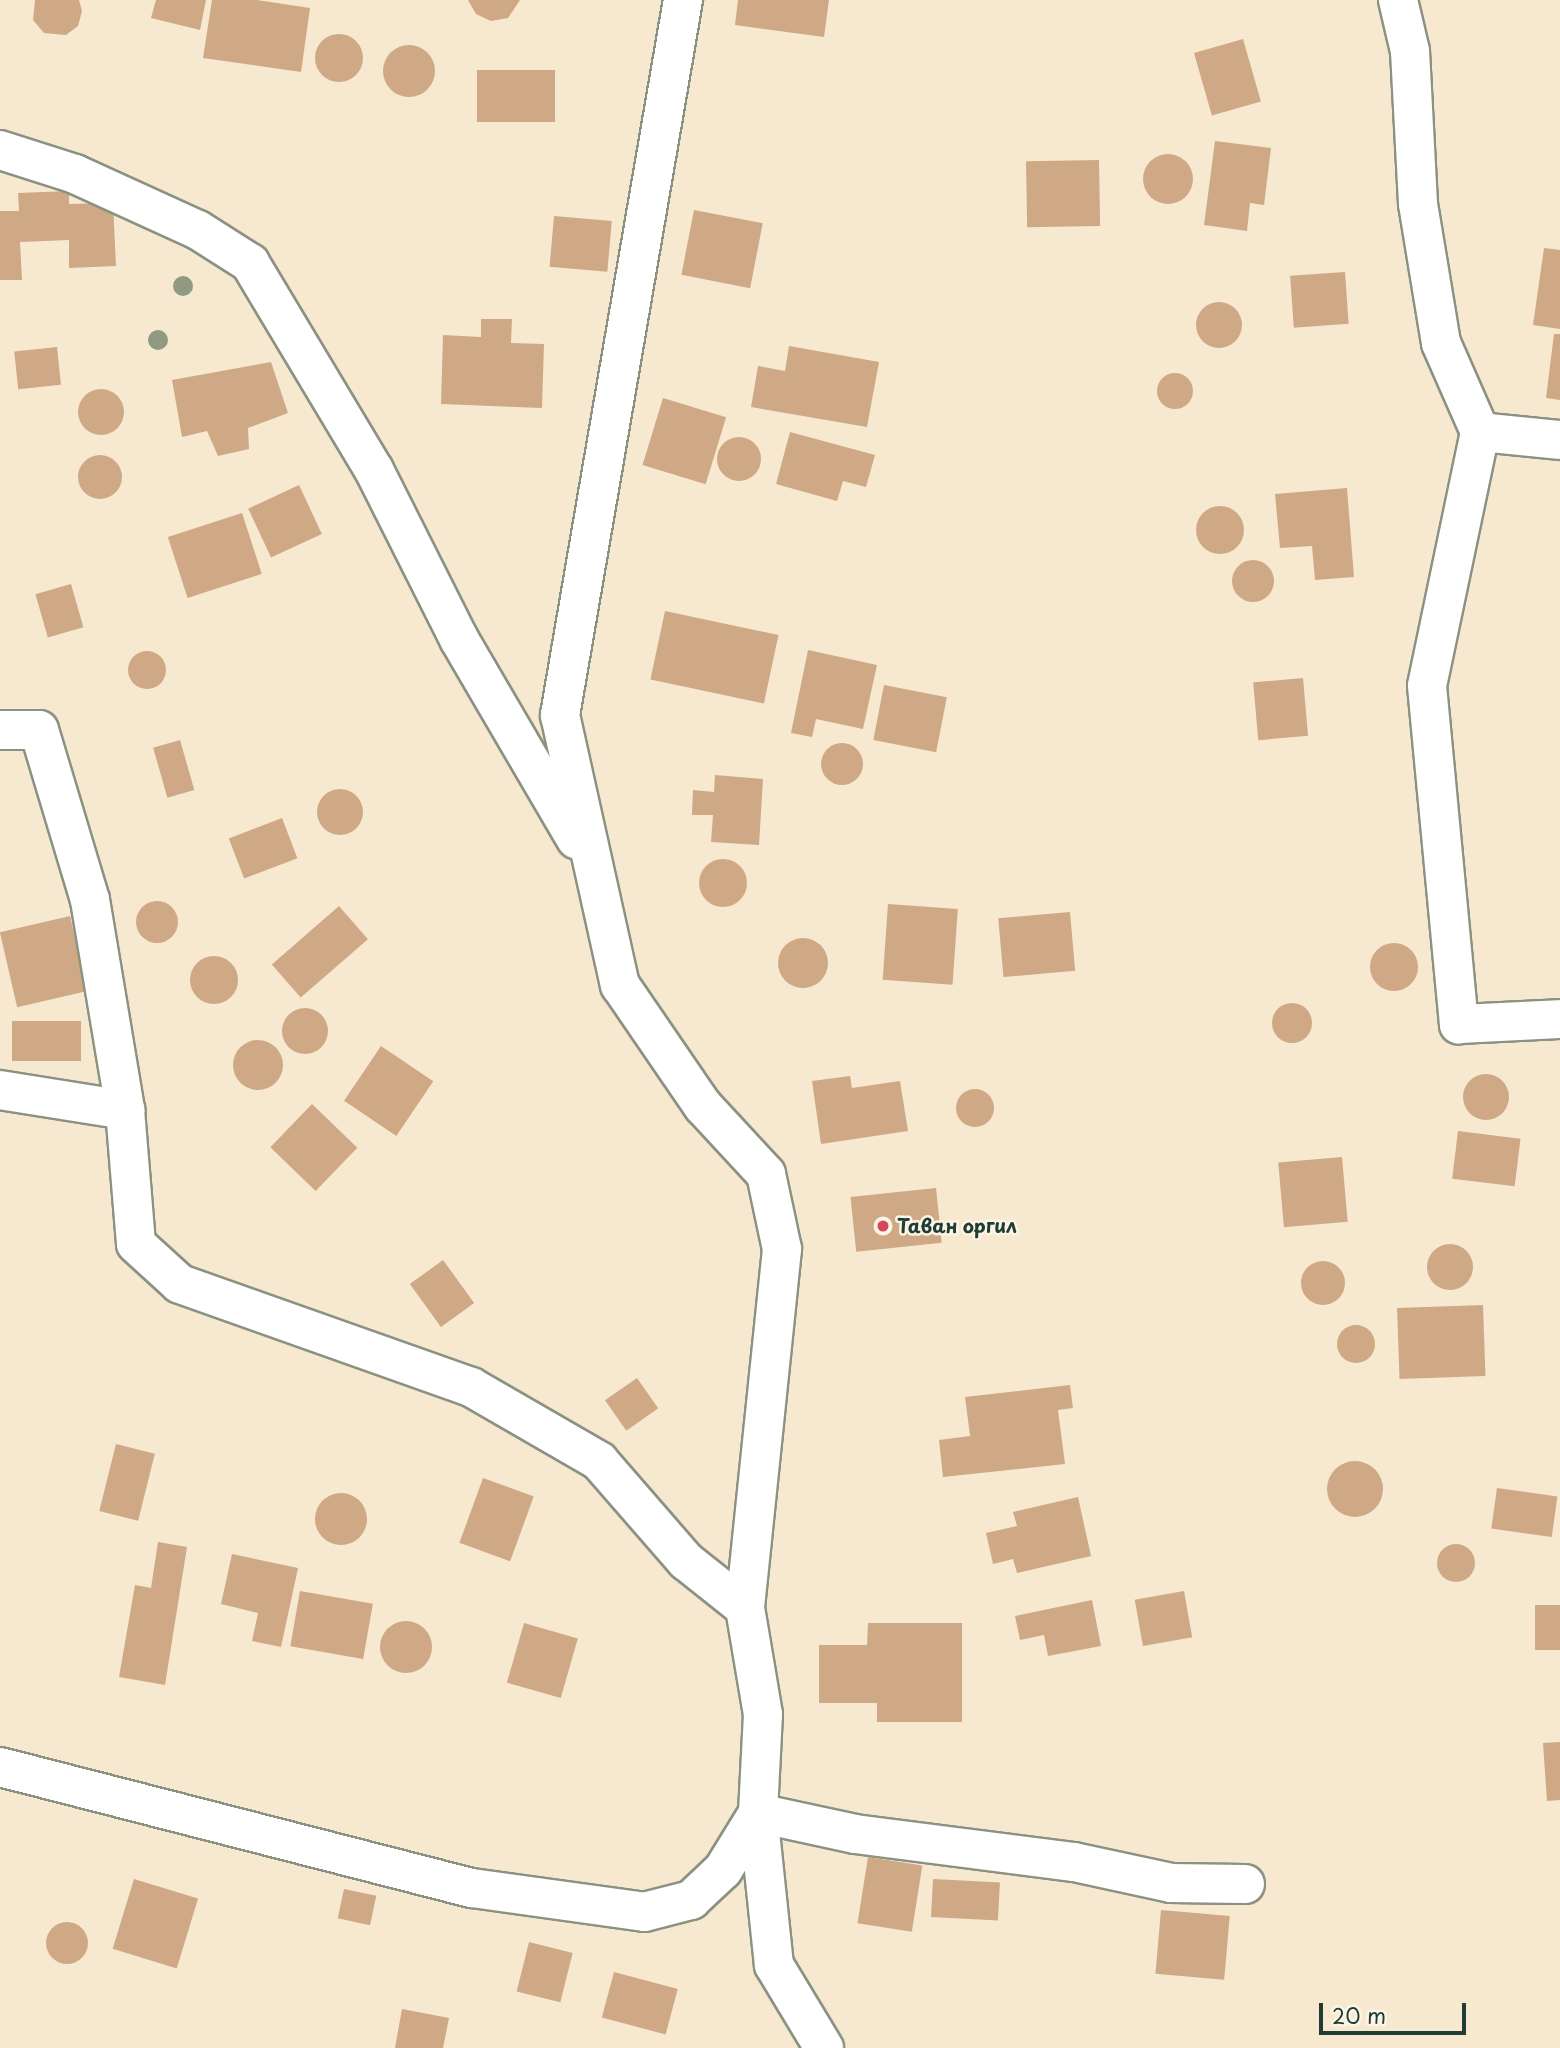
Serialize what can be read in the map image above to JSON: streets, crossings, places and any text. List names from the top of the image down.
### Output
{
  "places": ["Таван оргил"],
  "scale_bar": "20 m"
}
